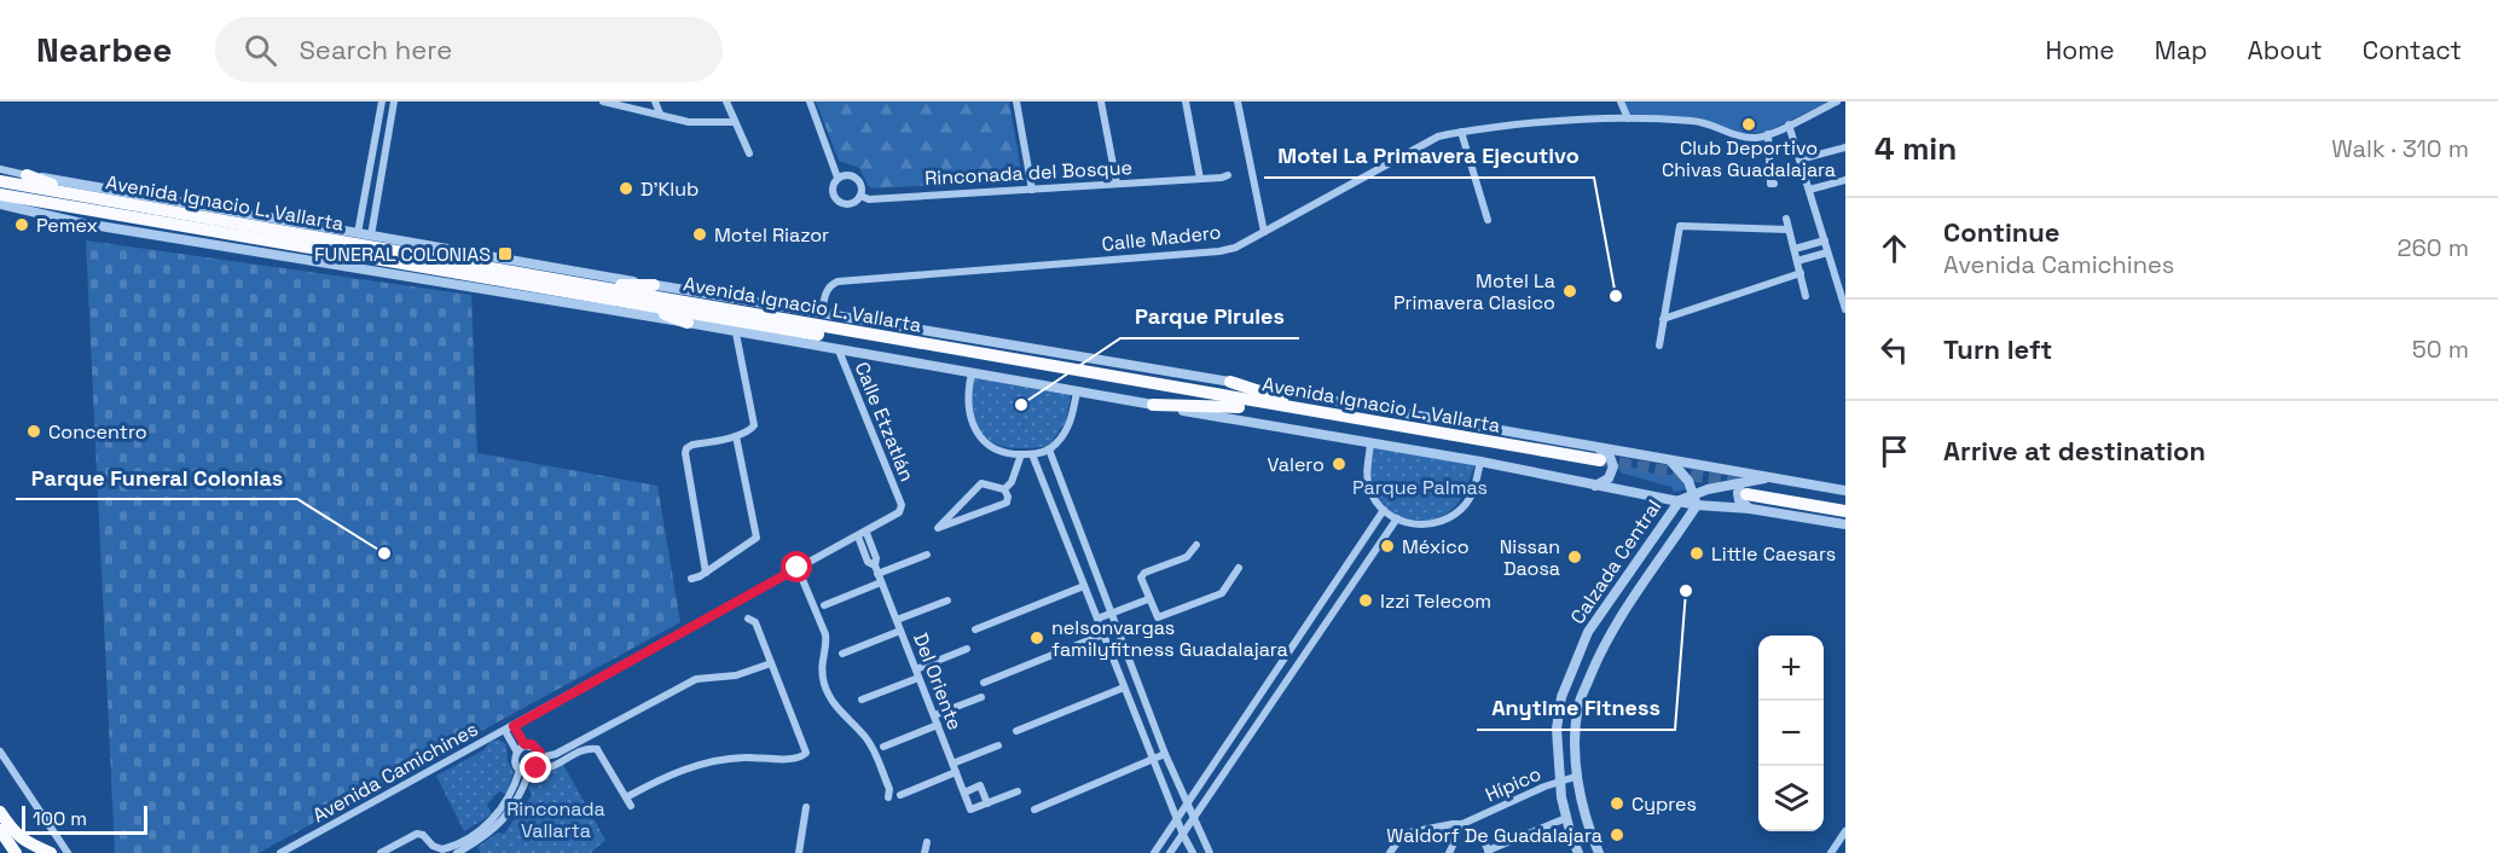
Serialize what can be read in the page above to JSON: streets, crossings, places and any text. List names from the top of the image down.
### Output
{
  "streets": {
    "highway": ["Avenida Ignacio L. Vallarta"],
    "street": [
      "Rinconada del Bosque",
      "Calle Madero",
      "Calle Etzatlán",
      "Calzada Central",
      "Del Oriente",
      "Avenida Camichines",
      "Hípico"
    ]
  },
  "crossings": [
    ["Avenida Ignacio L. Vallarta", "Calle Madero"],
    ["Calle Etzatlán", "Avenida Camichines"],
    ["Calzada Central", "Hípico"]
  ],
  "parks": ["Parque Palmas", "Rinconada Vallarta"],
  "places": {
    "other": [
      "Club Deportivo Chivas Guadalajara",
      "D'Klub",
      "Pemex",
      "Motel Riazor",
      "Motel La Primavera Clasico",
      "Motel La Primavera Ejecutivo",
      "Parque Pirules",
      "Concentro",
      "Valero",
      "México",
      "Parque Funeral Colonias",
      "Little Caesars",
      "Nissan Daosa",
      "Anytime Fitness",
      "Izzi Telecom",
      "nelsonvargas familyfitness Guadalajara",
      "Cypres",
      "Waldorf De Guadalajara"
    ],
    "transit": ["FUNERAL COLONIAS"]
  },
  "scale_bar": "100 m",
  "page": {
    "header": "Nearbee",
    "search": "Search here",
    "nav": [
      "Home",
      "Map",
      "About",
      "Contact"
    ],
    "heading": ["4 min", "Walk · 310 m"],
    "list": [
      ["Continue", "Avenida Camichines", "260 m"],
      ["Turn left", "50 m"],
      "Arrive at destination"
    ],
    "map_buttons": ["+", "−"],
    "scale": "100 m"
  }
}
